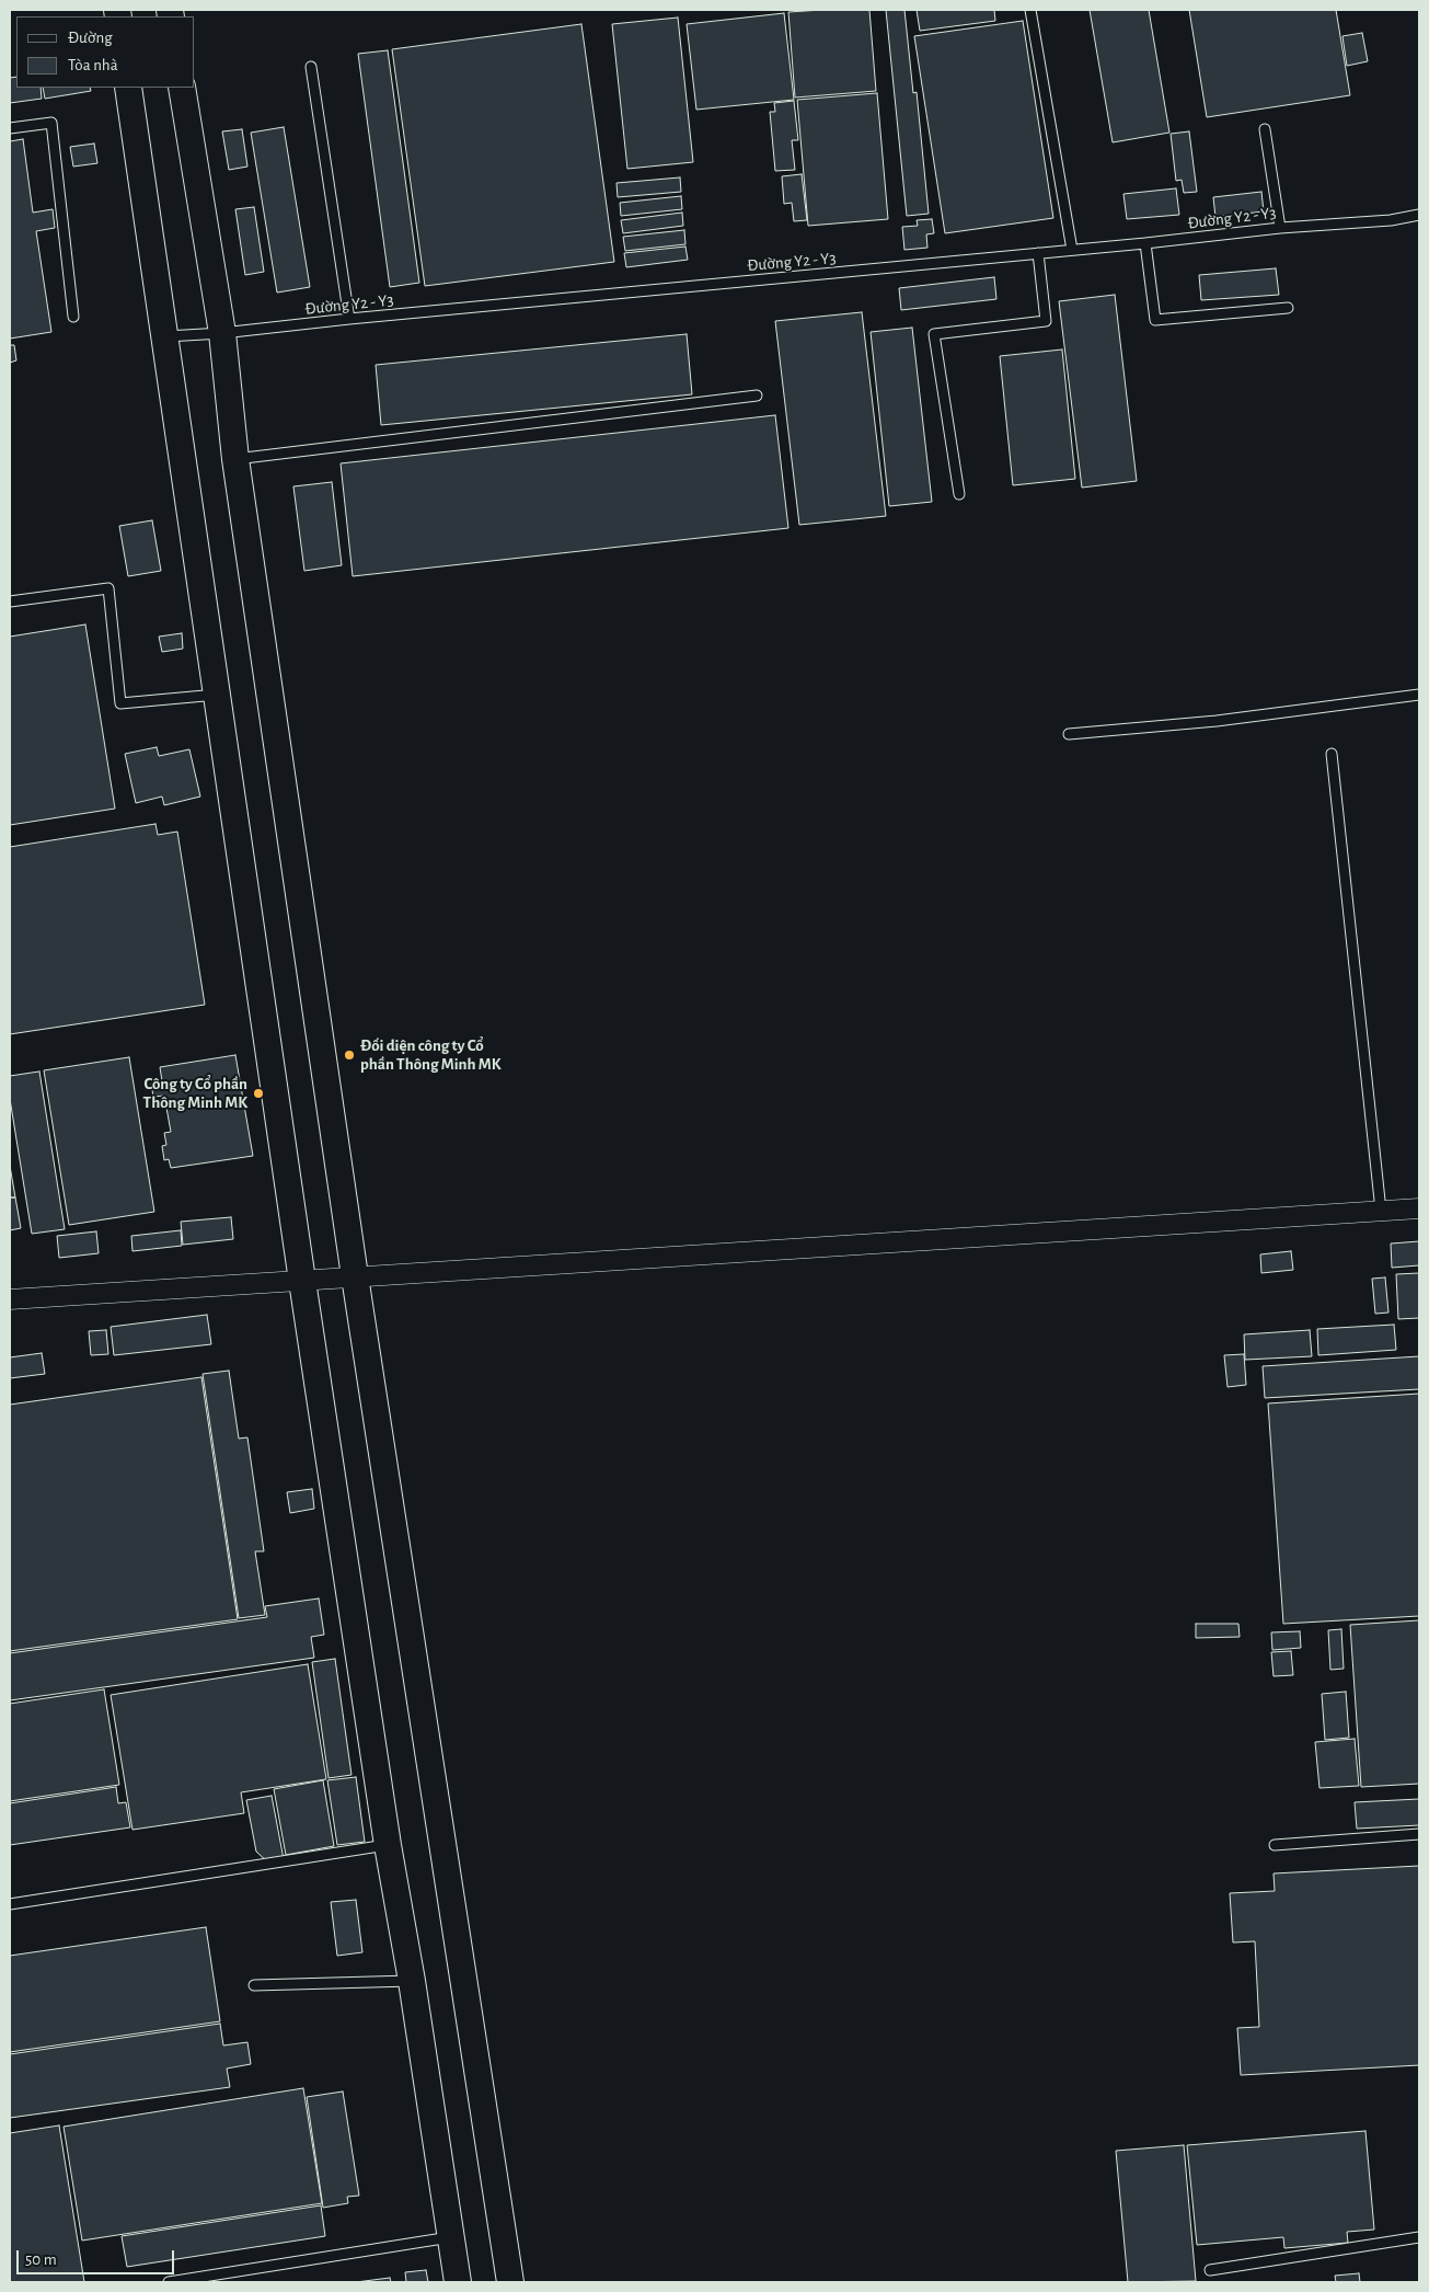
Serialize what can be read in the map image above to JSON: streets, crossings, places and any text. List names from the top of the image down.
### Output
{
  "streets": {
    "lane": ["Đường Y2 - Y3"]
  },
  "places": ["Đối diện công ty Cổ phần Thông Minh MK", "Công ty Cổ phần Thông Minh MK"],
  "legend": ["Đường", "Tòa nhà"],
  "scale_bar": "50 m"
}
